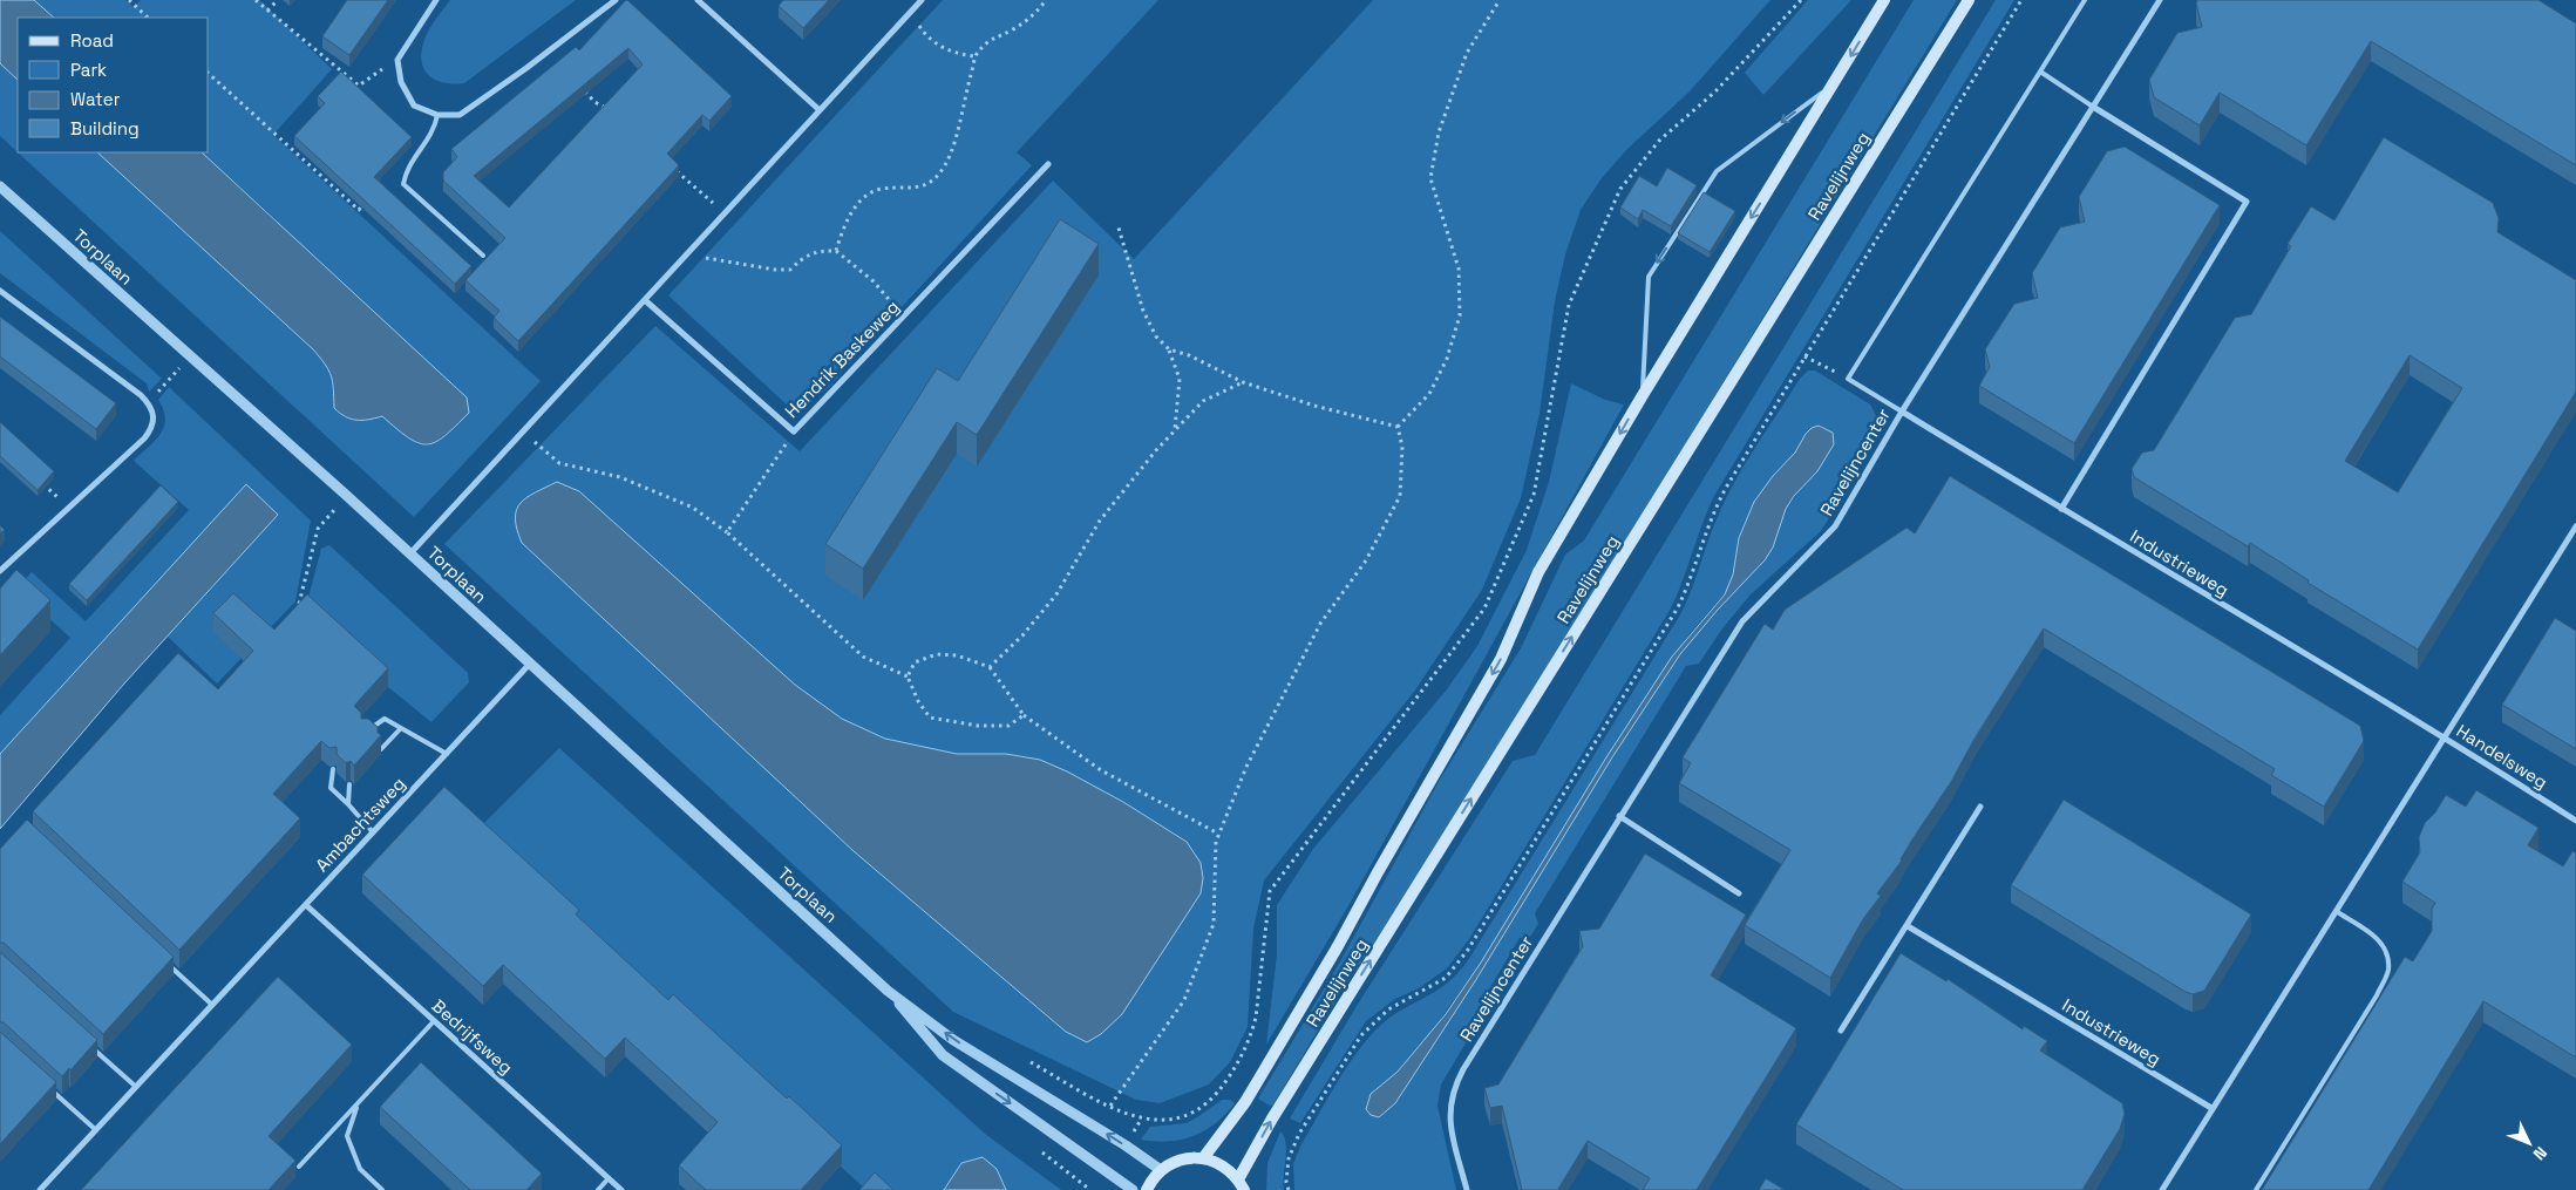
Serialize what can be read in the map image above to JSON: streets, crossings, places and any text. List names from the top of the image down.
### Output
{
  "streets": {
    "main road": ["Ravelijnweg"],
    "street": [
      "Torplaan",
      "Hendrik Baskeweg",
      "Ravelijncenter",
      "Industrieweg",
      "Handelsweg",
      "Ambachtsweg",
      "Bedrijfsweg"
    ]
  },
  "crossings": [
    ["Torplaan", "Ambachtsweg"],
    ["Ravelijncenter", "Industrieweg"],
    ["Industrieweg", "Handelsweg"],
    ["Ambachtsweg", "Bedrijfsweg"]
  ],
  "legend": [
    "Road",
    "Park",
    "Water",
    "Building"
  ],
  "north": "bottom right"
}
